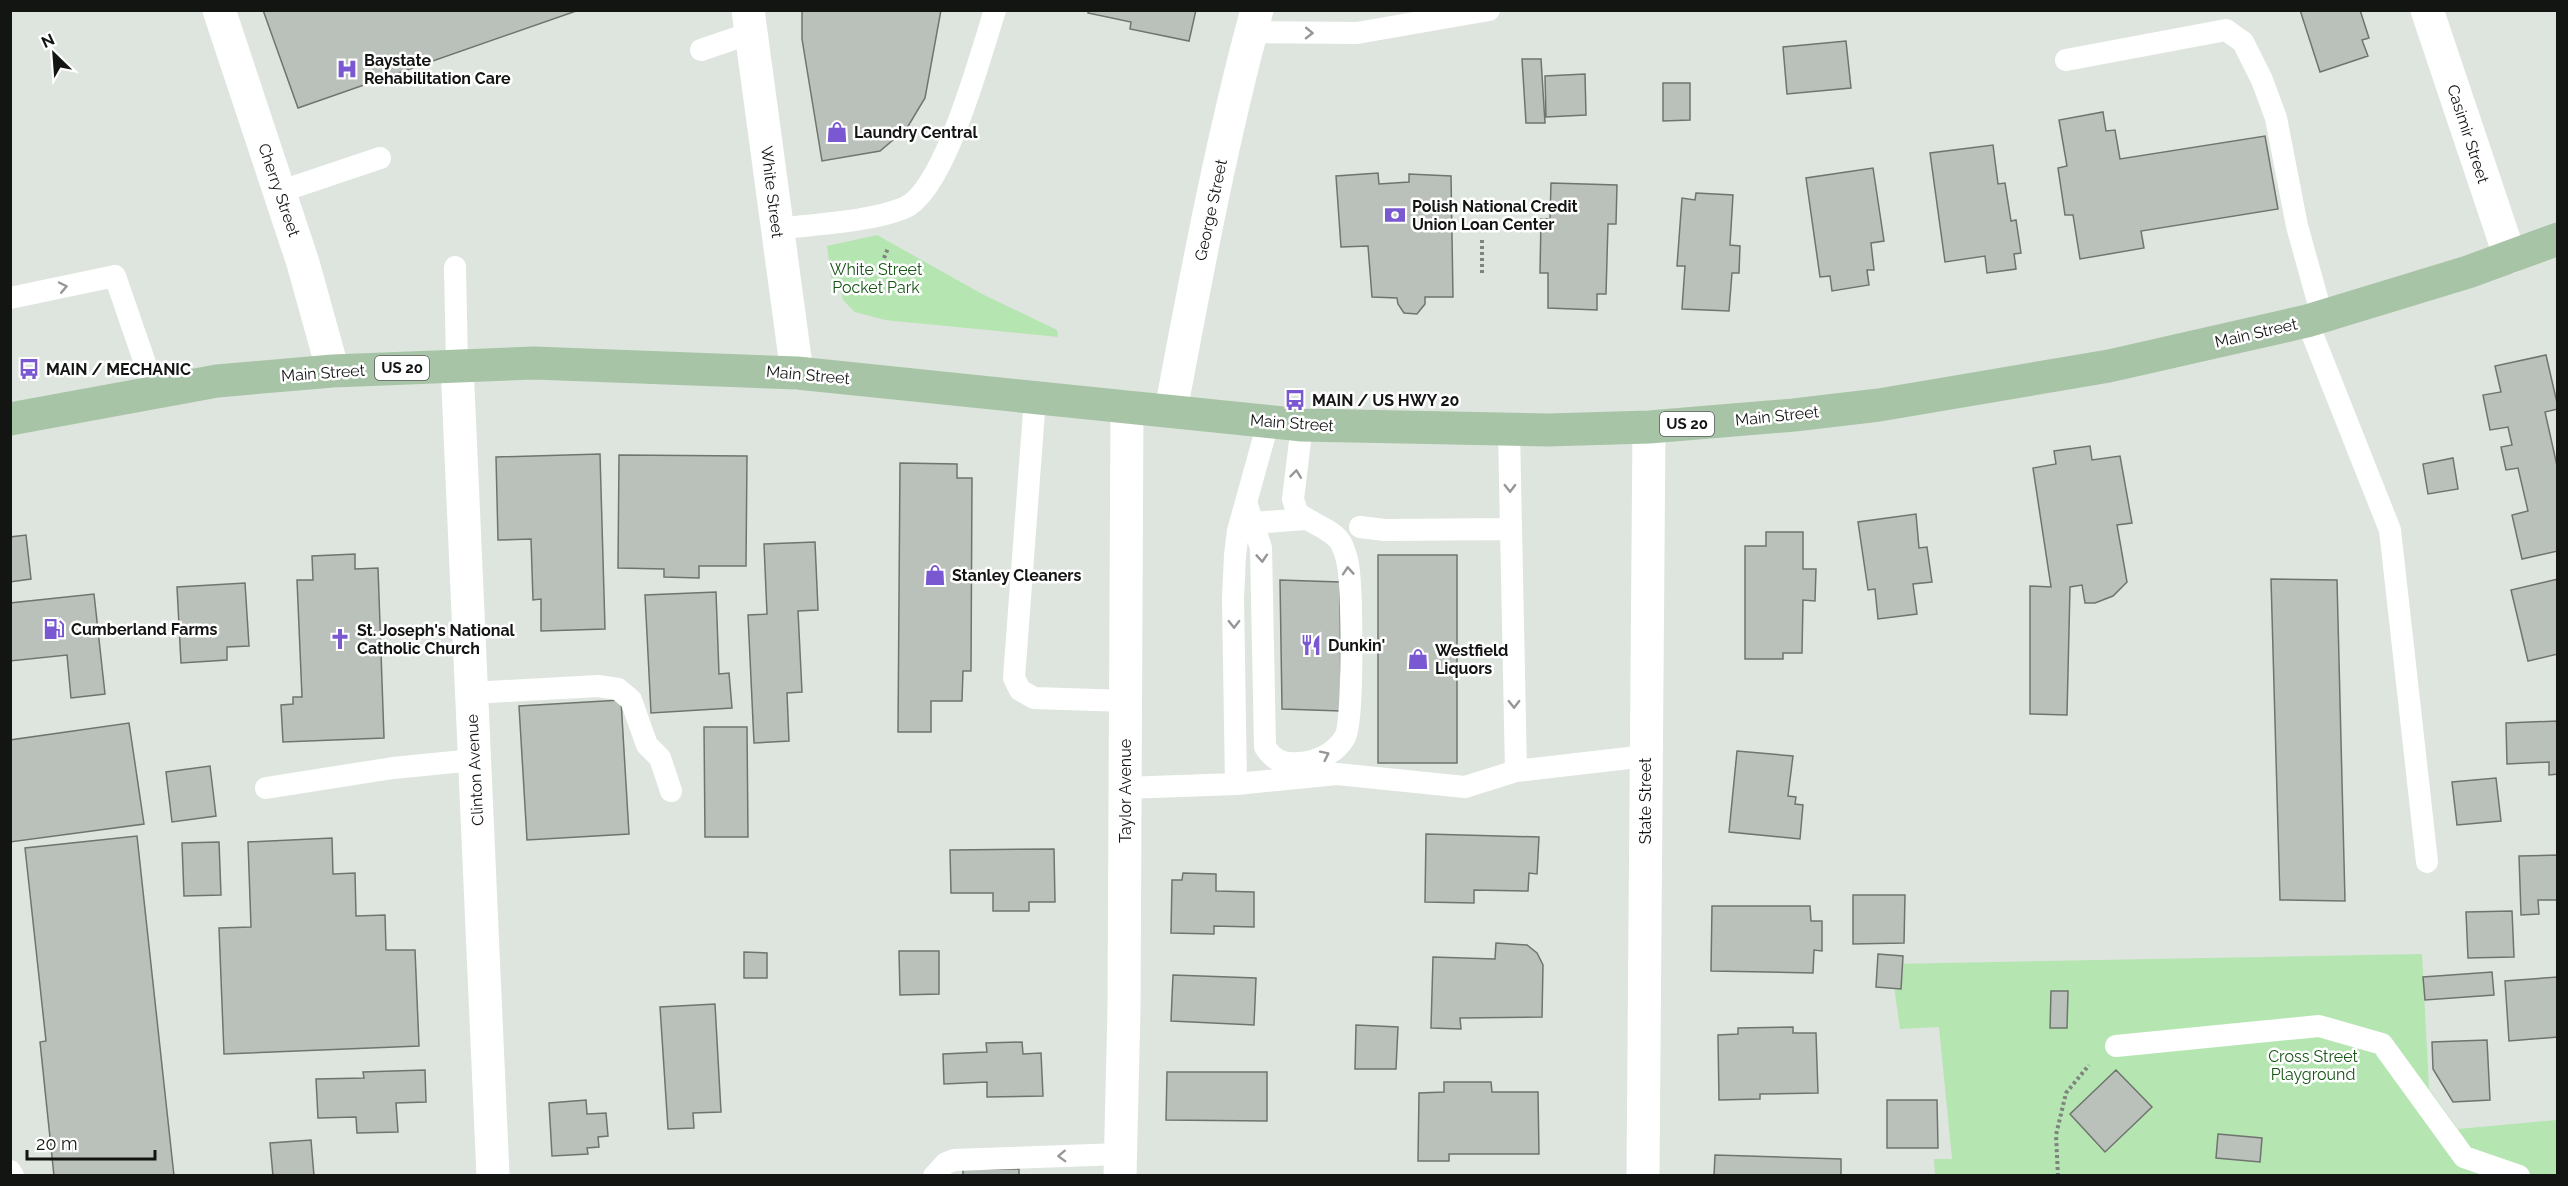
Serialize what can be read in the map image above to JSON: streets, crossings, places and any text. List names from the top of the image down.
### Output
{
  "streets": {
    "main road": ["Main Street", "US 20"],
    "street": [
      "Casimir Street",
      "Cherry Street",
      "White Street",
      "George Street",
      "Clinton Avenue",
      "Taylor Avenue",
      "State Street"
    ]
  },
  "crossings": [
    ["Casimir Street", "Main Street"],
    ["Cherry Street", "Main Street"],
    ["White Street", "Main Street"],
    ["George Street", "Main Street"],
    ["Main Street", "Clinton Avenue"],
    ["Main Street", "Taylor Avenue"],
    ["Main Street", "State Street"]
  ],
  "parks": ["White Street Pocket Park", "Cross Street Playground"],
  "places": {
    "hospital": ["Baystate Rehabilitation Care"],
    "shop": ["Laundry Central", "Stanley Cleaners", "Westfield Liquors"],
    "bank": ["Polish National Credit Union Loan Center"],
    "bus stop": ["MAIN / MECHANIC", "MAIN / US HWY 20"],
    "fuel station": ["Cumberland Farms"],
    "church": ["St. Joseph's National Catholic Church"],
    "restaurant": ["Dunkin'"]
  },
  "scale_bar": "20 m",
  "north": "top left"
}
